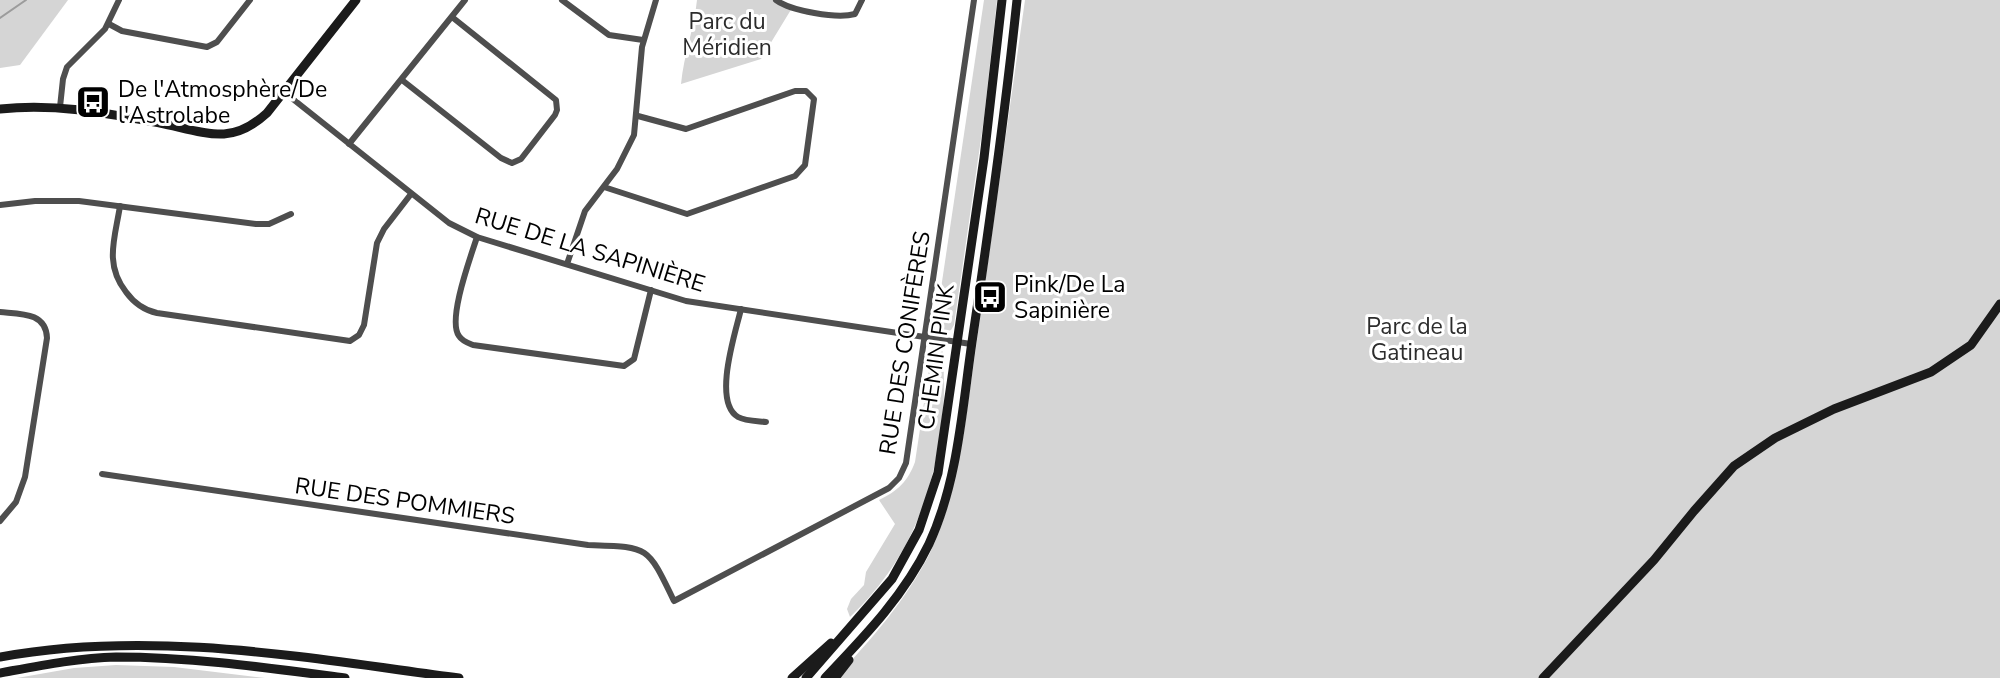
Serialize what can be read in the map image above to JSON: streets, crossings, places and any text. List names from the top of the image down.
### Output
{
  "streets": {
    "main road": ["CHEMIN PINK"],
    "street": ["RUE DE LA SAPINIÈRE", "RUE DES CONIFÈRES", "RUE DES POMMIERS"]
  },
  "crossings": [
    ["RUE DE LA SAPINIÈRE", "RUE DES CONIFÈRES"],
    ["RUE DE LA SAPINIÈRE", "CHEMIN PINK"],
    ["RUE DES CONIFÈRES", "RUE DES POMMIERS"]
  ],
  "parks": ["Parc du Méridien", "Parc de la Gatineau"],
  "places": {
    "bus stop": ["De l'Atmosphère/De l'Astrolabe", "Pink/De La Sapinière"]
  }
}
